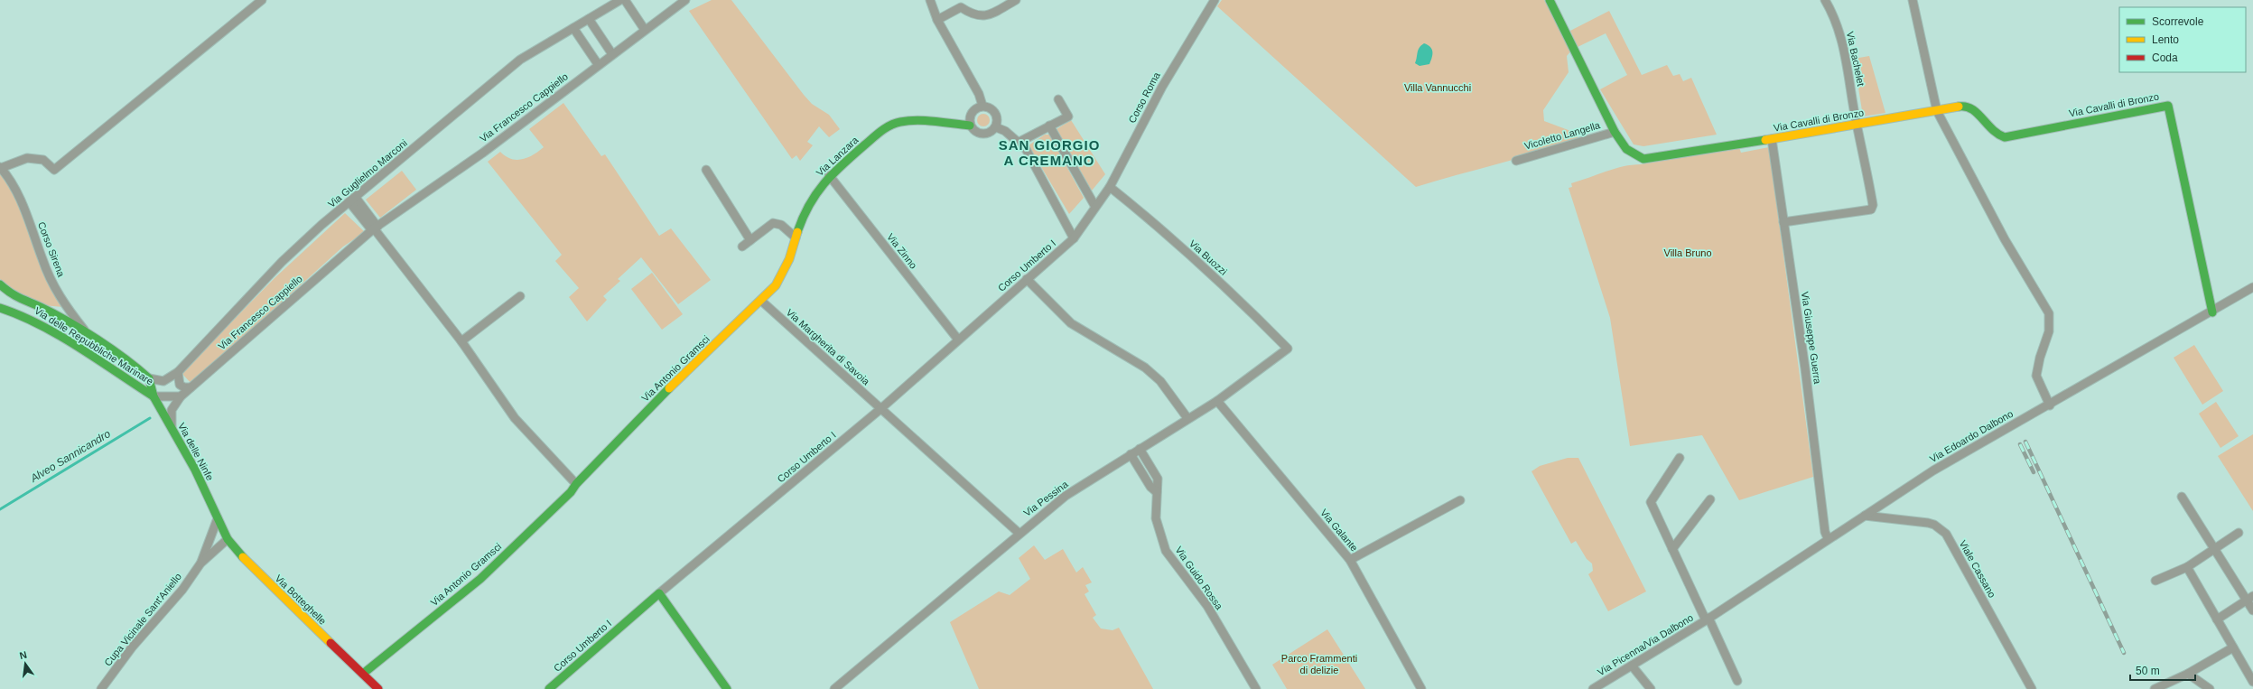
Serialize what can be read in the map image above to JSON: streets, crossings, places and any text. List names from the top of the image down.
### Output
{
  "streets": {
    "street": [
      "Via Bachelet",
      "Corso Roma",
      "Via Cavalli di Bronzo",
      "Via Francesco Cappiello",
      "Vicoletto Langella",
      "Via Lanzara",
      "Via Guglielmo Marconi",
      "Corso Sirena",
      "Via Zinno",
      "Via Buozzi",
      "Corso Umberto I",
      "Via Giuseppe Guerra",
      "Via delle Repubbliche Marinare",
      "Via Margherita di Savoia",
      "Via Antonio Gramsci",
      "Via Edoardo Dalbono",
      "Via delle Ninfe",
      "Via Pessina",
      "Via Galante",
      "Viale Cassano",
      "Via Guido Rossa",
      "Via Botteghelle",
      "Cupa Vicinale Sant'Aniello",
      "Via Picenna/Via Dalbono"
    ]
  },
  "crossings": [
    ["Via Bachelet", "Via Cavalli di Bronzo"],
    ["Via Bachelet", "Via Giuseppe Guerra"],
    ["Corso Roma", "Via Buozzi"],
    ["Corso Roma", "Corso Umberto I"],
    ["Via Cavalli di Bronzo", "Vicoletto Langella"],
    ["Via Cavalli di Bronzo", "Via Giuseppe Guerra"],
    ["Via Cavalli di Bronzo", "Via Edoardo Dalbono"],
    ["Via Francesco Cappiello", "Via delle Ninfe"],
    ["Via Lanzara", "Via Zinno"],
    ["Via Lanzara", "Via Margherita di Savoia"],
    ["Via Lanzara", "Via Antonio Gramsci"],
    ["Via Guglielmo Marconi", "Via delle Repubbliche Marinare"],
    ["Corso Sirena", "Via delle Repubbliche Marinare"],
    ["Via Zinno", "Corso Umberto I"],
    ["Via Buozzi", "Via Pessina"],
    ["Corso Umberto I", "Via Margherita di Savoia"],
    ["Via Giuseppe Guerra", "Via Edoardo Dalbono"],
    ["Via delle Repubbliche Marinare", "Via delle Ninfe"],
    ["Via Margherita di Savoia", "Via Antonio Gramsci"],
    ["Via Margherita di Savoia", "Via Pessina"],
    ["Via Antonio Gramsci", "Via Botteghelle"],
    ["Via Edoardo Dalbono", "Viale Cassano"],
    ["Via Edoardo Dalbono", "Via Picenna/Via Dalbono"],
    ["Via delle Ninfe", "Via Botteghelle"],
    ["Via Pessina", "Via Galante"],
    ["Via Pessina", "Via Guido Rossa"]
  ],
  "districts": ["SAN GIORGIO A CREMANO"],
  "water": ["Alveo Sannicandro"],
  "parks": ["Villa Vannucchi", "Villa Bruno", "Parco Frammenti di delizie"],
  "legend": ["Scorrevole", "Lento", "Coda"],
  "scale_bar": "50 m",
  "north": "top"
}
